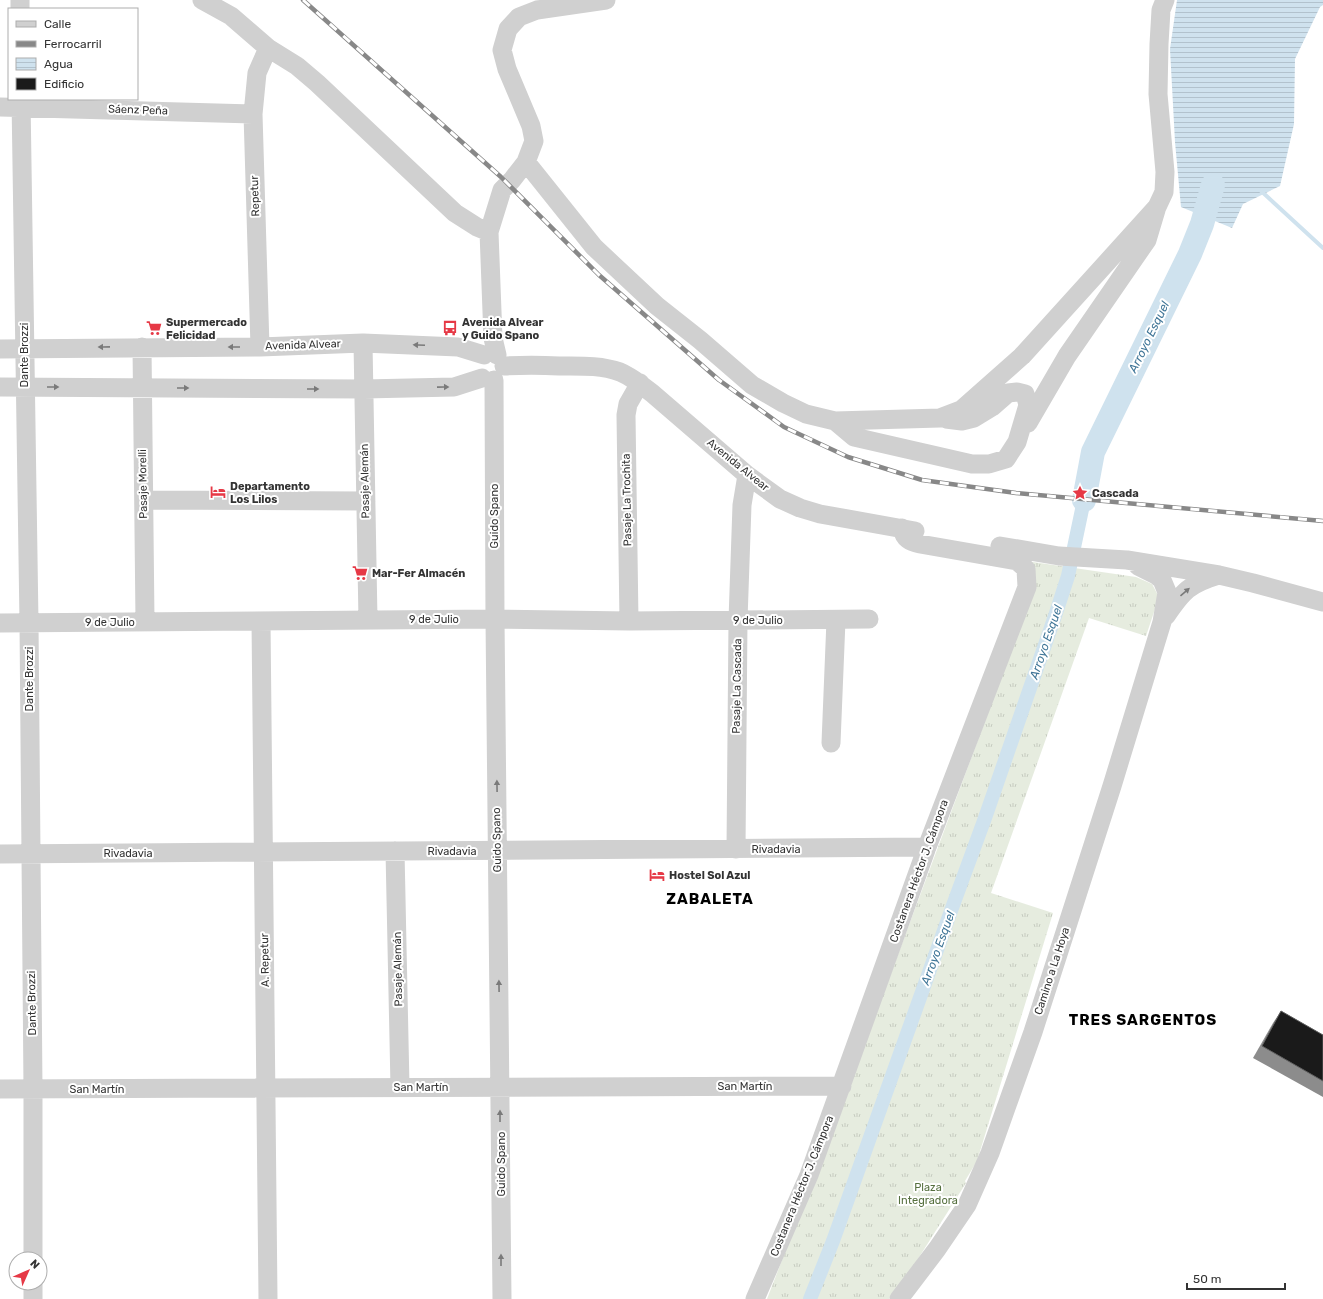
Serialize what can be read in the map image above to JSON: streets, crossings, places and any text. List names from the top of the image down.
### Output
{
  "streets": {
    "street": [
      "Sáenz Peña",
      "Repetur",
      "Avenida Alvear",
      "Dante Brozzi",
      "Pasaje Alemán",
      "Pasaje Morelli",
      "Pasaje La Trochita",
      "Guido Spano",
      "9 de Julio",
      "Pasaje La Cascada",
      "Rivadavia",
      "Costanera Héctor J. Cámpora",
      "A. Repetur",
      "Camino a La Hoya",
      "San Martín"
    ]
  },
  "crossings": [
    ["Sáenz Peña", "Repetur"],
    ["Sáenz Peña", "Dante Brozzi"],
    ["Repetur", "Avenida Alvear"],
    ["Avenida Alvear", "Dante Brozzi"],
    ["Avenida Alvear", "Pasaje Alemán"],
    ["Avenida Alvear", "Pasaje Morelli"],
    ["Avenida Alvear", "Pasaje La Trochita"],
    ["Avenida Alvear", "Guido Spano"],
    ["Avenida Alvear", "Pasaje La Cascada"],
    ["Avenida Alvear", "Costanera Héctor J. Cámpora"],
    ["Avenida Alvear", "Camino a La Hoya"],
    ["Dante Brozzi", "9 de Julio"],
    ["Dante Brozzi", "Rivadavia"],
    ["Dante Brozzi", "San Martín"],
    ["Pasaje Alemán", "9 de Julio"],
    ["Pasaje Alemán", "Rivadavia"],
    ["Pasaje Alemán", "San Martín"],
    ["Pasaje Morelli", "9 de Julio"],
    ["Pasaje La Trochita", "9 de Julio"],
    ["Guido Spano", "9 de Julio"],
    ["Guido Spano", "Rivadavia"],
    ["Guido Spano", "San Martín"],
    ["9 de Julio", "Pasaje La Cascada"],
    ["9 de Julio", "A. Repetur"],
    ["Pasaje La Cascada", "Rivadavia"],
    ["Rivadavia", "Costanera Héctor J. Cámpora"],
    ["Rivadavia", "A. Repetur"],
    ["Costanera Héctor J. Cámpora", "San Martín"],
    ["A. Repetur", "San Martín"]
  ],
  "one_way": ["Guido Spano"],
  "districts": ["ZABALETA", "TRES SARGENTOS"],
  "water": ["Arroyo Esquel"],
  "parks": ["Plaza Integradora"],
  "places": {
    "supermarket": ["Supermercado Felicidad", "Mar-Fer Almacén"],
    "bus stop": ["Avenida Alvear y Guido Spano"],
    "hotel": ["Departamento Los Lilos", "Hostel Sol Azul"],
    "place": ["Cascada"]
  },
  "legend": [
    "Calle",
    "Ferrocarril",
    "Agua",
    "Edificio"
  ],
  "scale_bar": "50 m",
  "north": "top right"
}
